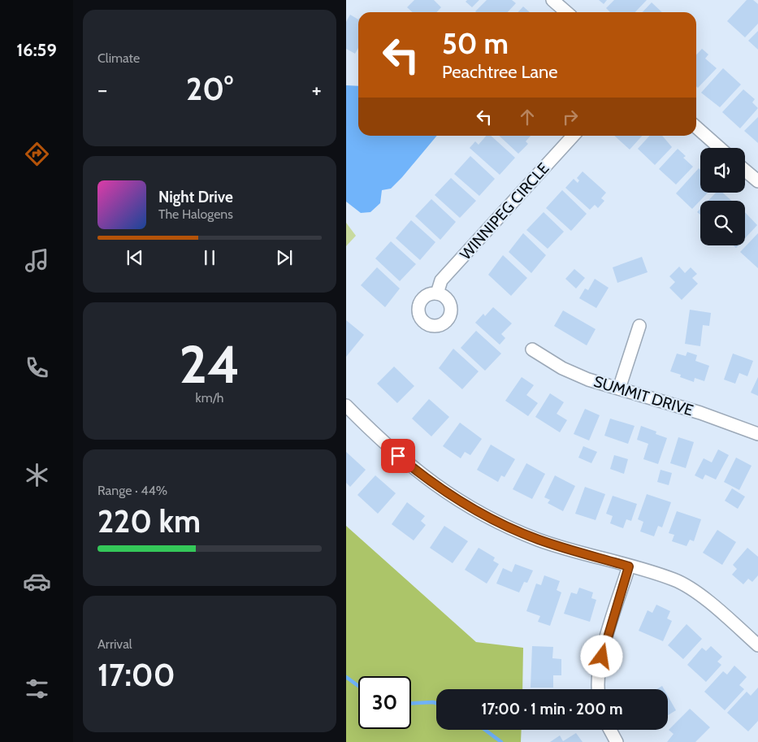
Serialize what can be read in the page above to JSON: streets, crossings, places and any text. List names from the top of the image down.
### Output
{
  "streets": {
    "street": ["WINNIPEG CIRCLE", "SUMMIT DRIVE"]
  },
  "page": {
    "tabs": "16:59",
    "tile": [
      "Climate",
      ["24", "km/h"],
      ["Range · 44%", "220 km"],
      ["Arrival", "17:00"]
    ],
    "turn": ["50 m", "Peachtree Lane"],
    "heat": ["−", "20°", "+"],
    "song": ["Night Drive", "The Halogens"],
    "limit": "30",
    "trip": "17:00 · 1 min · 200 m"
  }
}
